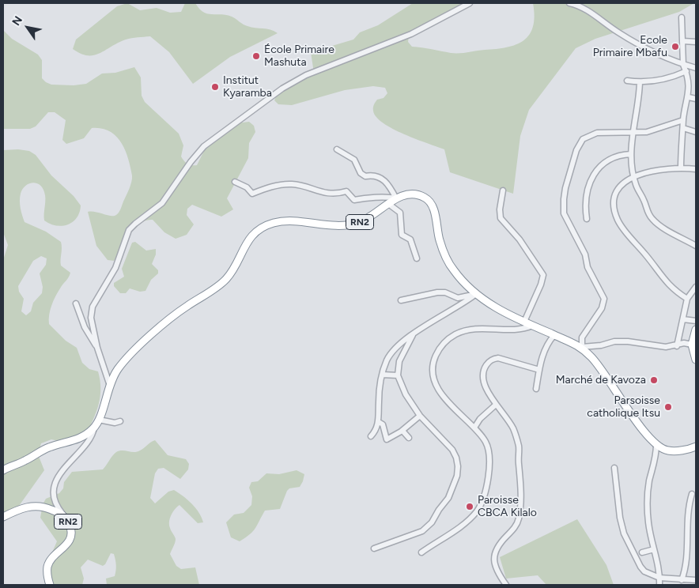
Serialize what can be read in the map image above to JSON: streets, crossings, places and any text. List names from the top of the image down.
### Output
{
  "streets": {
    "highway": ["RN2"]
  },
  "places": [
    "Ecole Primaire Mbafu",
    "École Primaire Mashuta",
    "Institut Kyaramba",
    "Marché de Kavoza",
    "Parsoisse catholique Itsu",
    "Paroisse CBCA Kilalo"
  ],
  "north": "top left"
}
